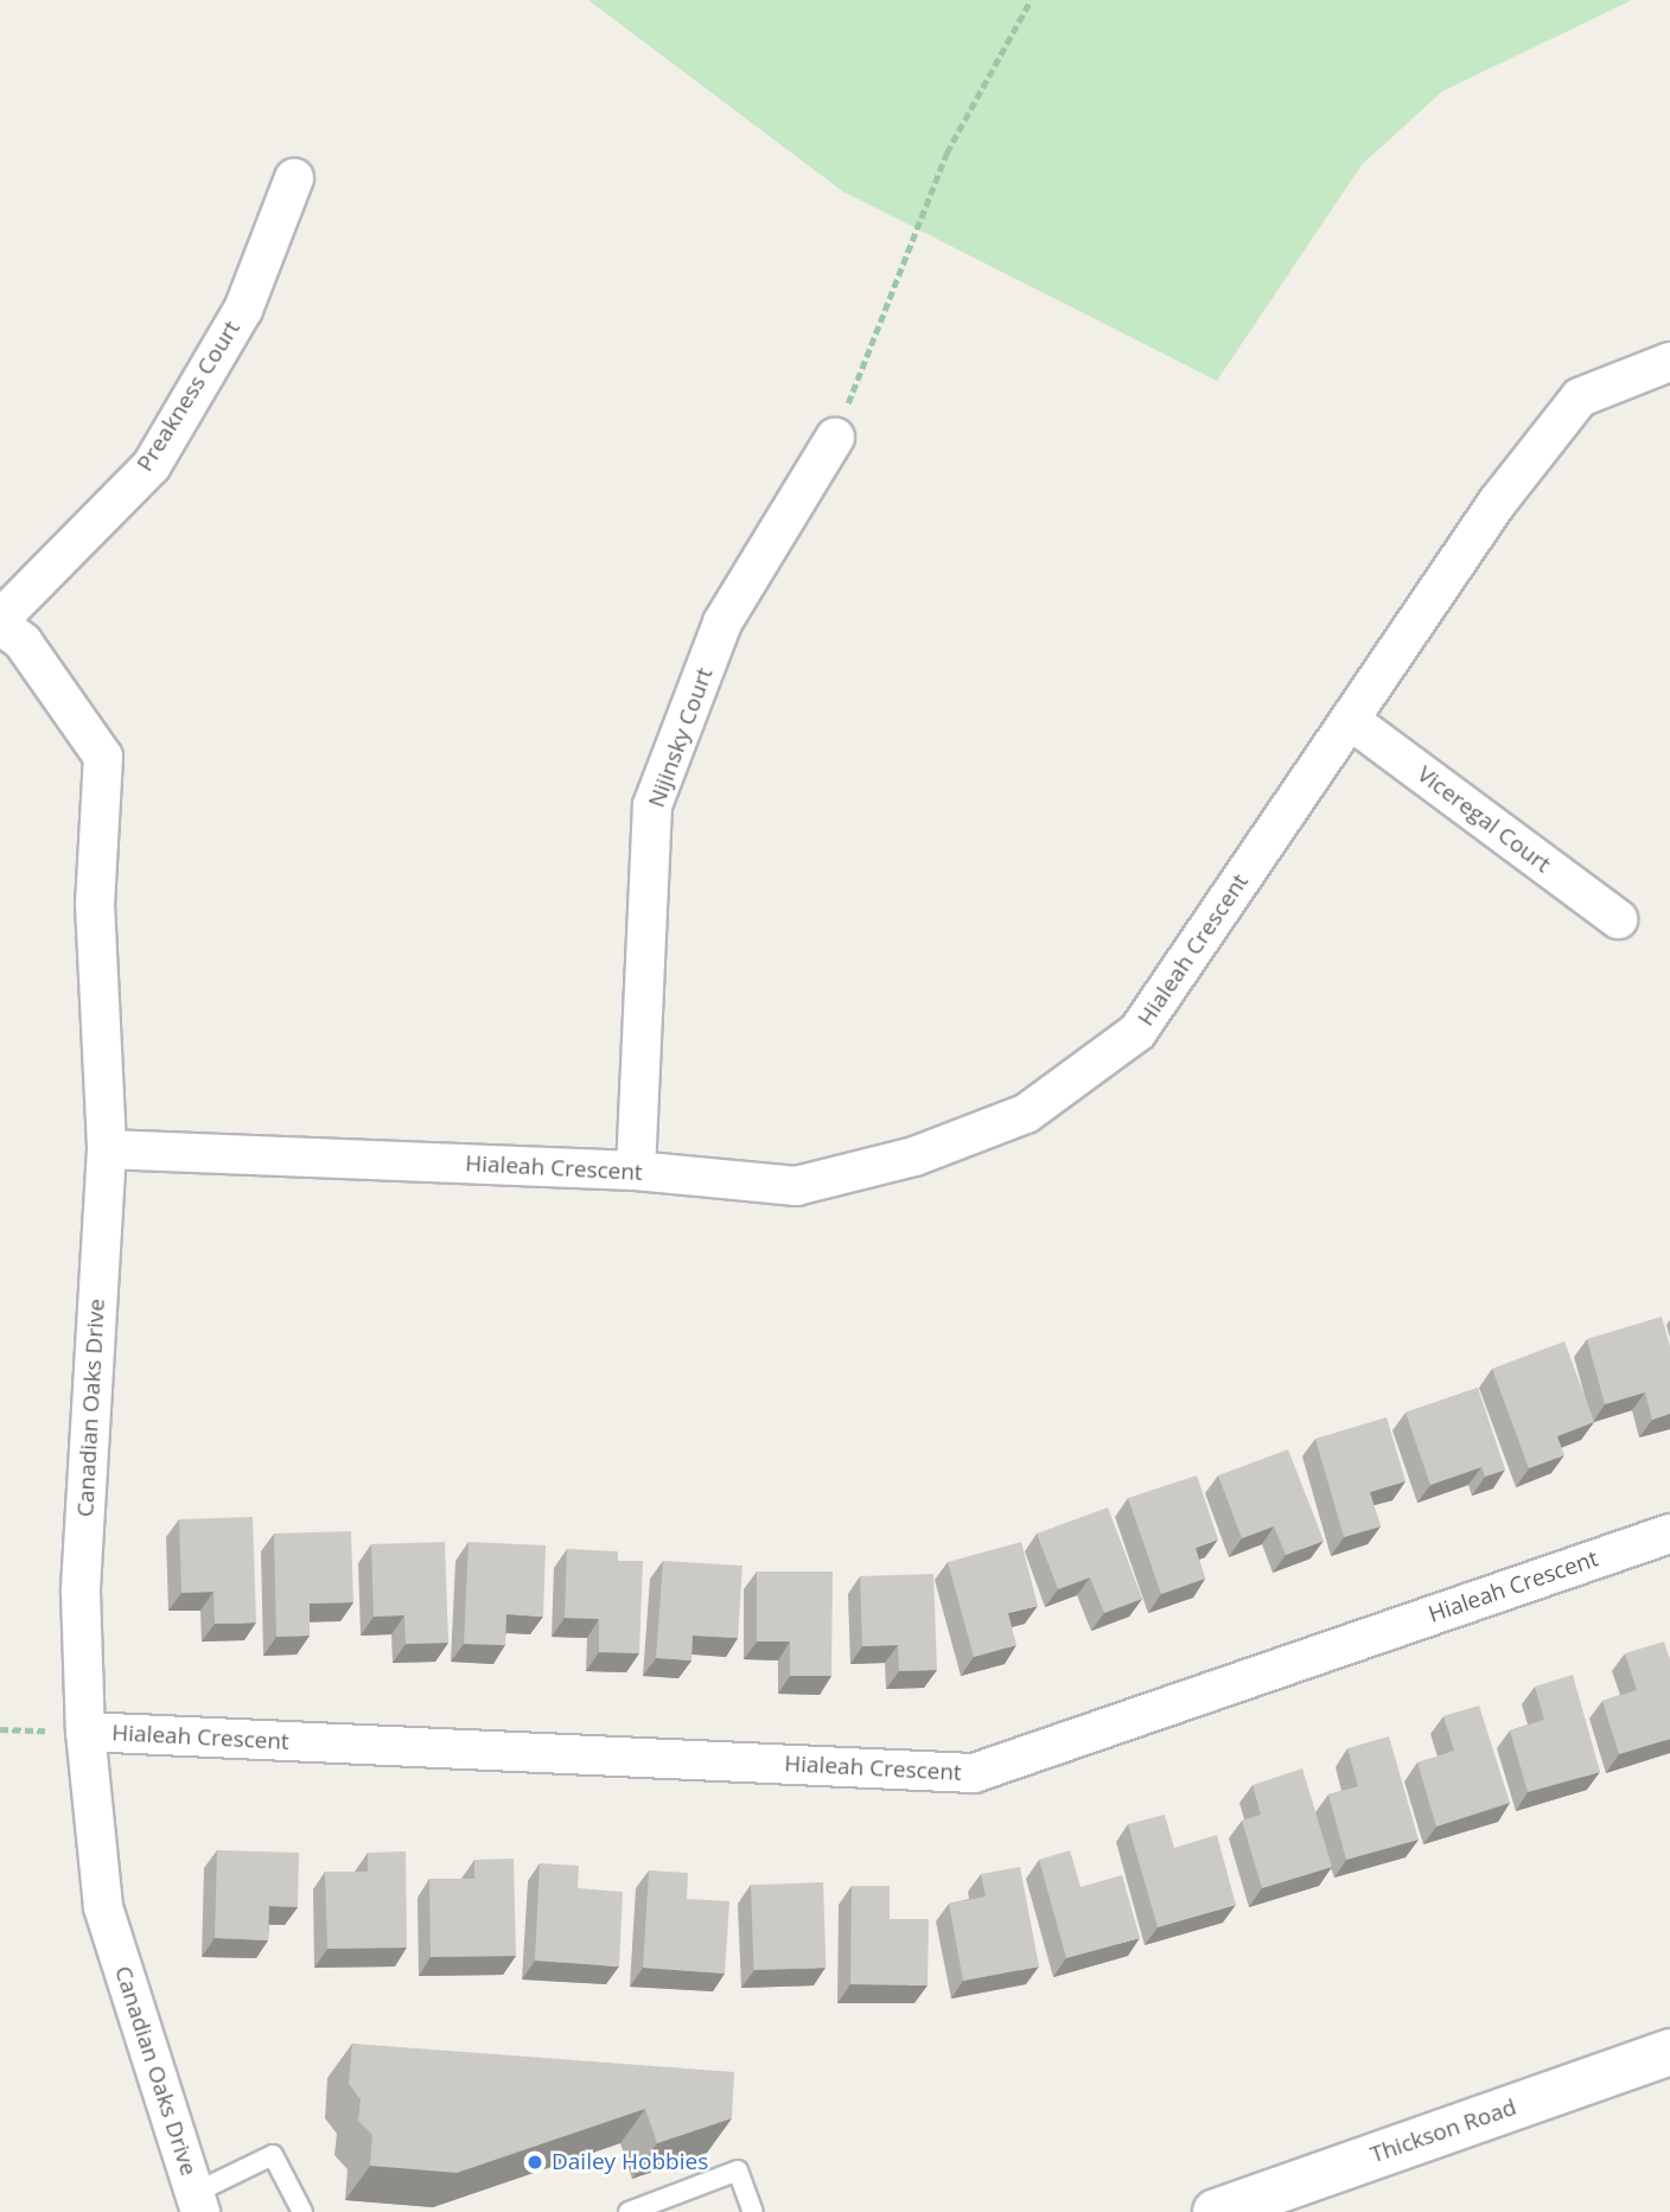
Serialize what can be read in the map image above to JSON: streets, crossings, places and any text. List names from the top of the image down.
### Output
{
  "streets": {
    "main road": ["Thickson Road"],
    "street": [
      "Preakness Court",
      "Nijinsky Court",
      "Viceregal Court",
      "Hialeah Crescent",
      "Canadian Oaks Drive"
    ]
  },
  "crossings": [
    ["Nijinsky Court", "Hialeah Crescent"],
    ["Viceregal Court", "Hialeah Crescent"],
    ["Hialeah Crescent", "Canadian Oaks Drive"]
  ],
  "places": ["Dailey Hobbies"]
}
